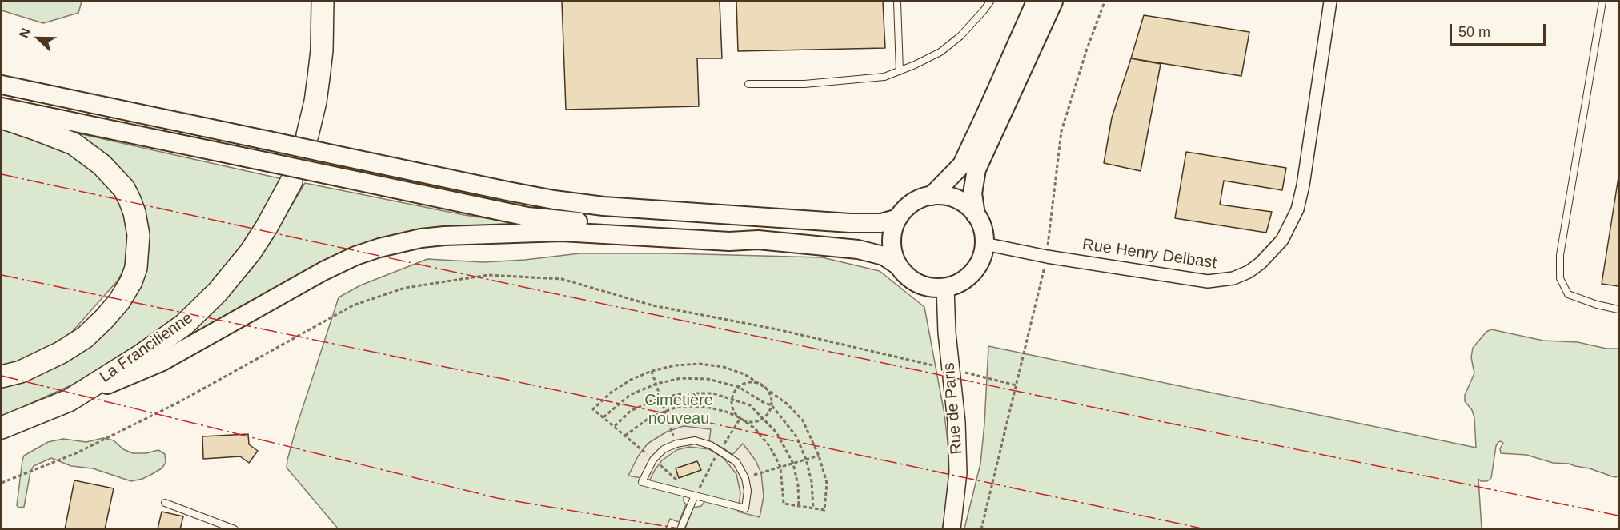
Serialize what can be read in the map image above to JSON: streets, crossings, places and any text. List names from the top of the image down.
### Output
{
  "streets": {
    "highway": ["La Francilienne"],
    "street": ["Rue Henry Delbast", "Rue de Paris"]
  },
  "crossings": [
    ["Rue Henry Delbast", "Rue de Paris"]
  ],
  "parks": ["Cimetière nouveau"],
  "scale_bar": "50 m",
  "north": "left"
}
